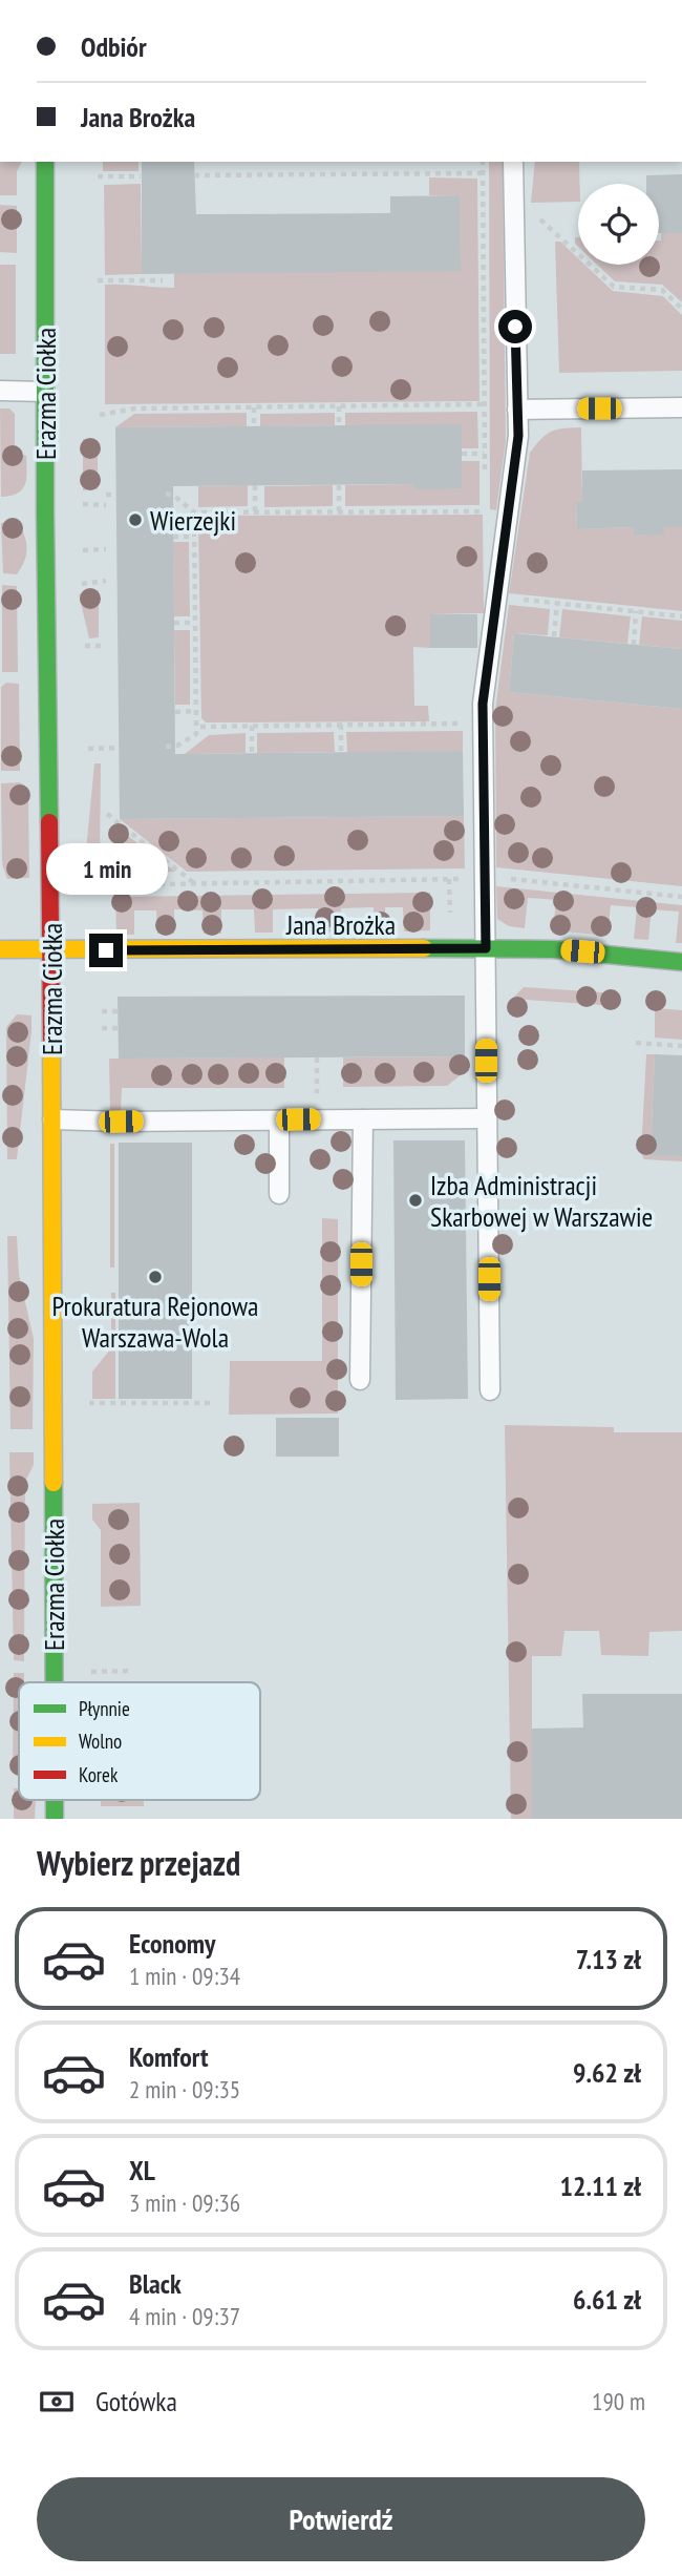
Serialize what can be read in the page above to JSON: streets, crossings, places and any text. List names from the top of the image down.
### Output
{
  "streets": {
    "street": ["Erazma Ciołka", "Jana Brożka"]
  },
  "crossings": [
    ["Erazma Ciołka", "Jana Brożka"]
  ],
  "places": ["Wierzejki", "Izba Administracji Skarbowej w Warszawie", "Prokuratura Rejonowa Warszawa-Wola"],
  "legend": ["Płynnie", "Wolno", "Korek"],
  "page": {
    "banner": ["Odbiór", "Jana Brożka"],
    "bubble": "1 min",
    "heading": "Wybierz przejazd",
    "list": [
      {
        "name": "Economy",
        "note": "1 min · 09:34",
        "value": "7.13 zł"
      },
      {
        "name": "Komfort",
        "note": "2 min · 09:35",
        "value": "9.62 zł"
      },
      {
        "name": "XL",
        "note": "3 min · 09:36",
        "value": "12.11 zł"
      },
      {
        "name": "Black",
        "note": "4 min · 09:37",
        "value": "6.61 zł"
      }
    ],
    "pay": ["Gotówka", "190 m"],
    "buttons": "Potwierdź"
  }
}
